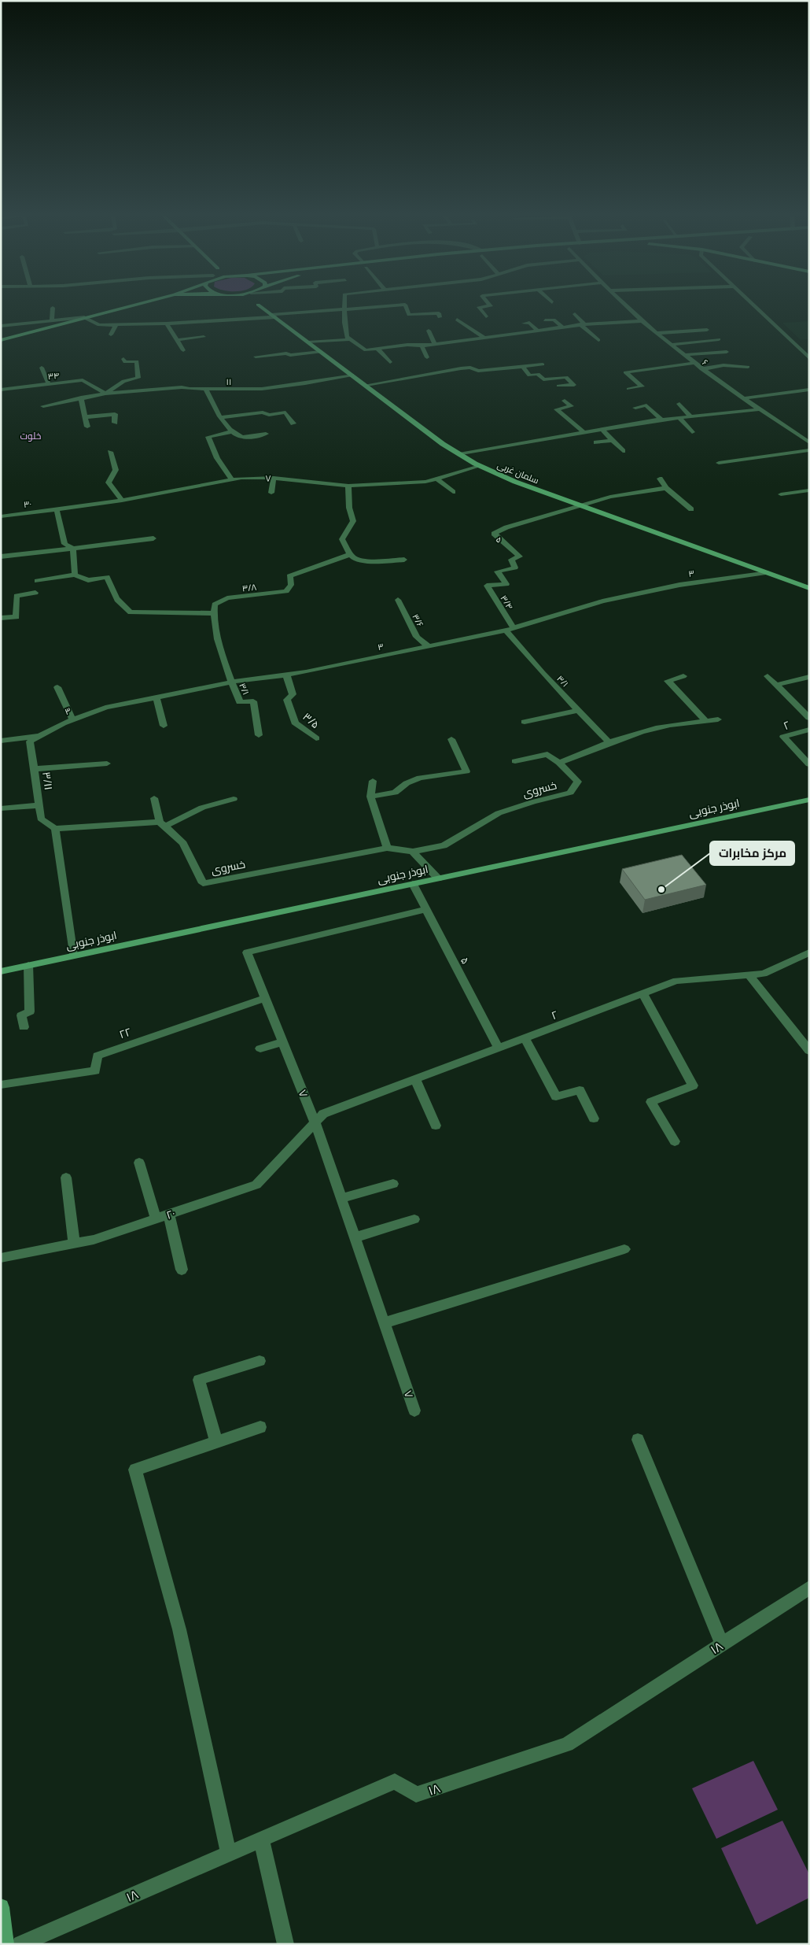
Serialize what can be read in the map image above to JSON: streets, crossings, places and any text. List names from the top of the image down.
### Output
{
  "streets": {
    "street": [
      "۶",
      "۳۴",
      "۱۱",
      "سلمان غربی",
      "۷",
      "۳۰",
      "۵",
      "۳",
      "۳/۸",
      "۳/۴",
      "۳/۶",
      "۳/۱",
      "۳/۵",
      "۲",
      "۳/۱۱",
      "خسروی",
      "ابوذر جنوبی",
      "۲۲",
      "۲۰",
      "۱۸"
    ]
  },
  "crossings": [
    ["۳۴", "۱۱"],
    ["۱۱", "سلمان غربی"],
    ["سلمان غربی", "۷"],
    ["سلمان غربی", "۵"],
    ["سلمان غربی", "۳"],
    ["۷", "۳۰"],
    ["۷", "۵"],
    ["۷", "۲"],
    ["۷", "۲۲"],
    ["۷", "۲۰"],
    ["۵", "۳/۴"],
    ["۵", "۲"],
    ["۵", "ابوذر جنوبی"],
    ["۳", "۳/۴"],
    ["۳", "۳/۶"],
    ["۳", "۳/۱"],
    ["۳", "۳/۵"],
    ["۳", "۳/۱۱"],
    ["۳/۱", "خسروی"],
    ["۲", "۲۰"]
  ],
  "districts": ["خلوت"],
  "places": ["مرکز مخابرات"]
}
